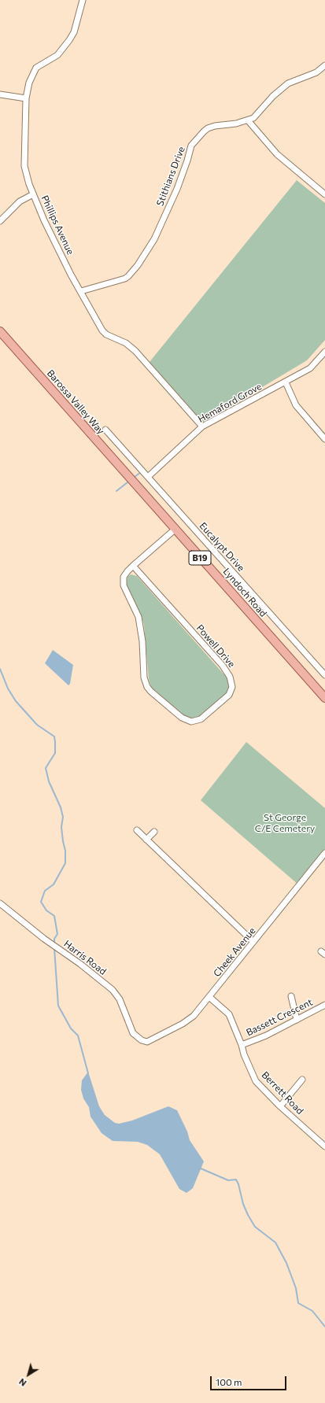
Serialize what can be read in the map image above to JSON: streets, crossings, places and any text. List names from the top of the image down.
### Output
{
  "streets": {
    "main road": ["Barossa Valley Way", "B19", "Lyndoch Road"],
    "street": [
      "Stithians Drive",
      "Phillips Avenue",
      "Hemaford Grove",
      "Eucalypt Drive",
      "Powell Drive",
      "Cheek Avenue",
      "Harris Road",
      "Bassett Crescent",
      "Berrett Road"
    ]
  },
  "crossings": [
    ["Stithians Drive", "Phillips Avenue"],
    ["Phillips Avenue", "Hemaford Grove"],
    ["Barossa Valley Way", "Lyndoch Road"],
    ["Hemaford Grove", "Eucalypt Drive"],
    ["Lyndoch Road", "Powell Drive"],
    ["Cheek Avenue", "Harris Road"],
    ["Cheek Avenue", "Berrett Road"],
    ["Bassett Crescent", "Berrett Road"]
  ],
  "parks": ["St George C/E Cemetery"],
  "scale_bar": "100 m",
  "north": "bottom left"
}
